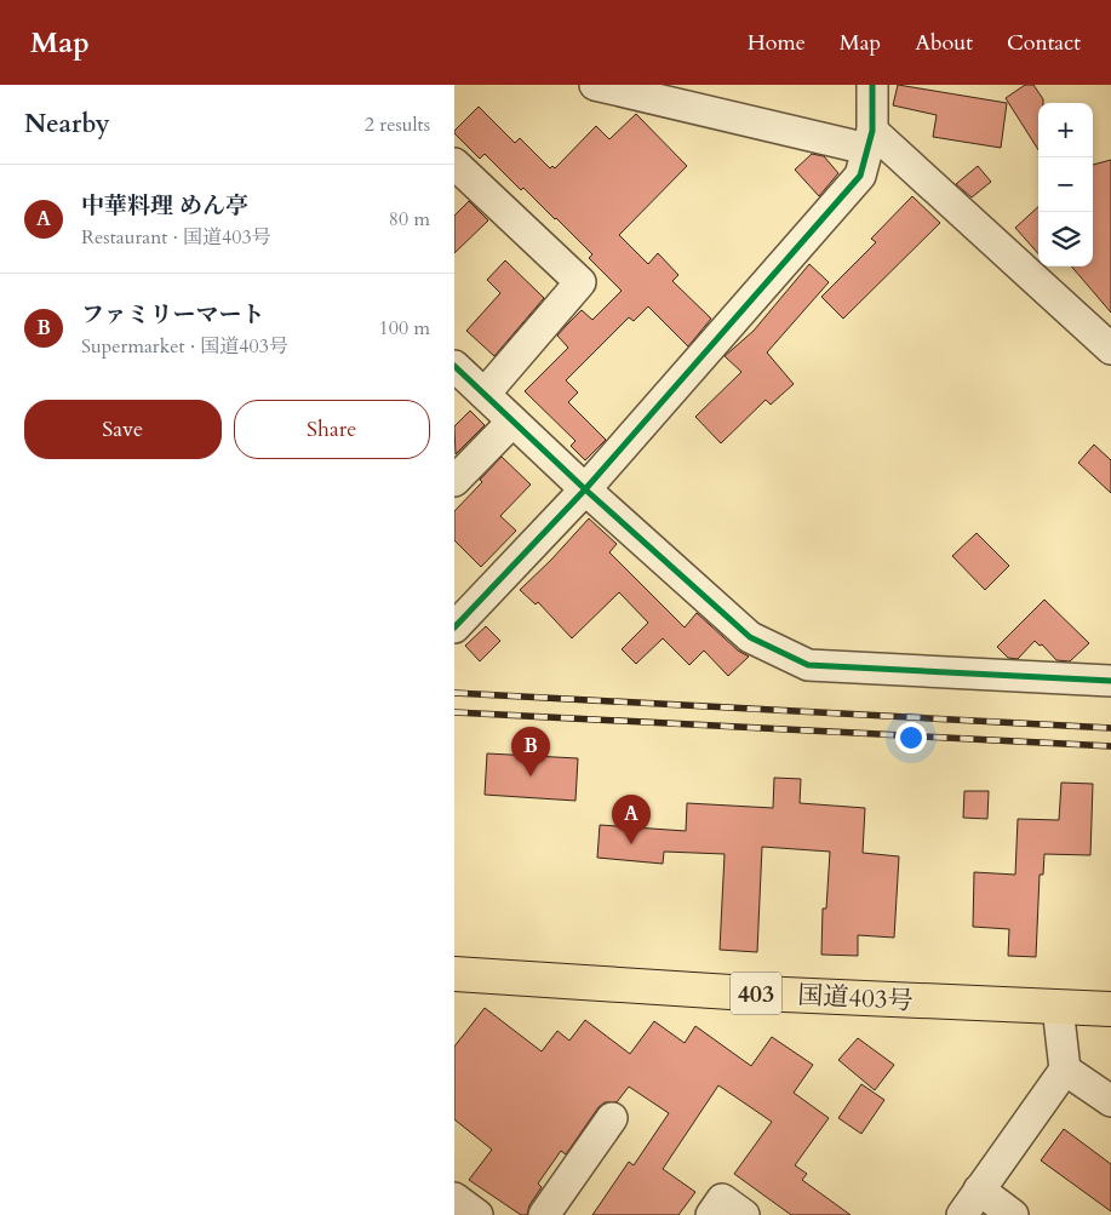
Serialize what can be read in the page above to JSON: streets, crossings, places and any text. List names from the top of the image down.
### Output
{
  "streets": {
    "highway": ["403", "国道403号"]
  },
  "page": {
    "header": "Map",
    "nav": [
      "Home",
      "Map",
      "About",
      "Contact"
    ],
    "heading": ["Nearby", "2 results"],
    "map_buttons": ["+", "−"],
    "list": [
      {
        "mark": "A",
        "name": "中華料理 めん亭",
        "note": "Restaurant · 国道403号",
        "value": "80 m"
      },
      {
        "mark": "B",
        "name": "ファミリーマート",
        "note": "Supermarket · 国道403号",
        "value": "100 m"
      }
    ],
    "buttons": ["Save", "Share"],
    "pins": ["B", "A"]
  }
}
